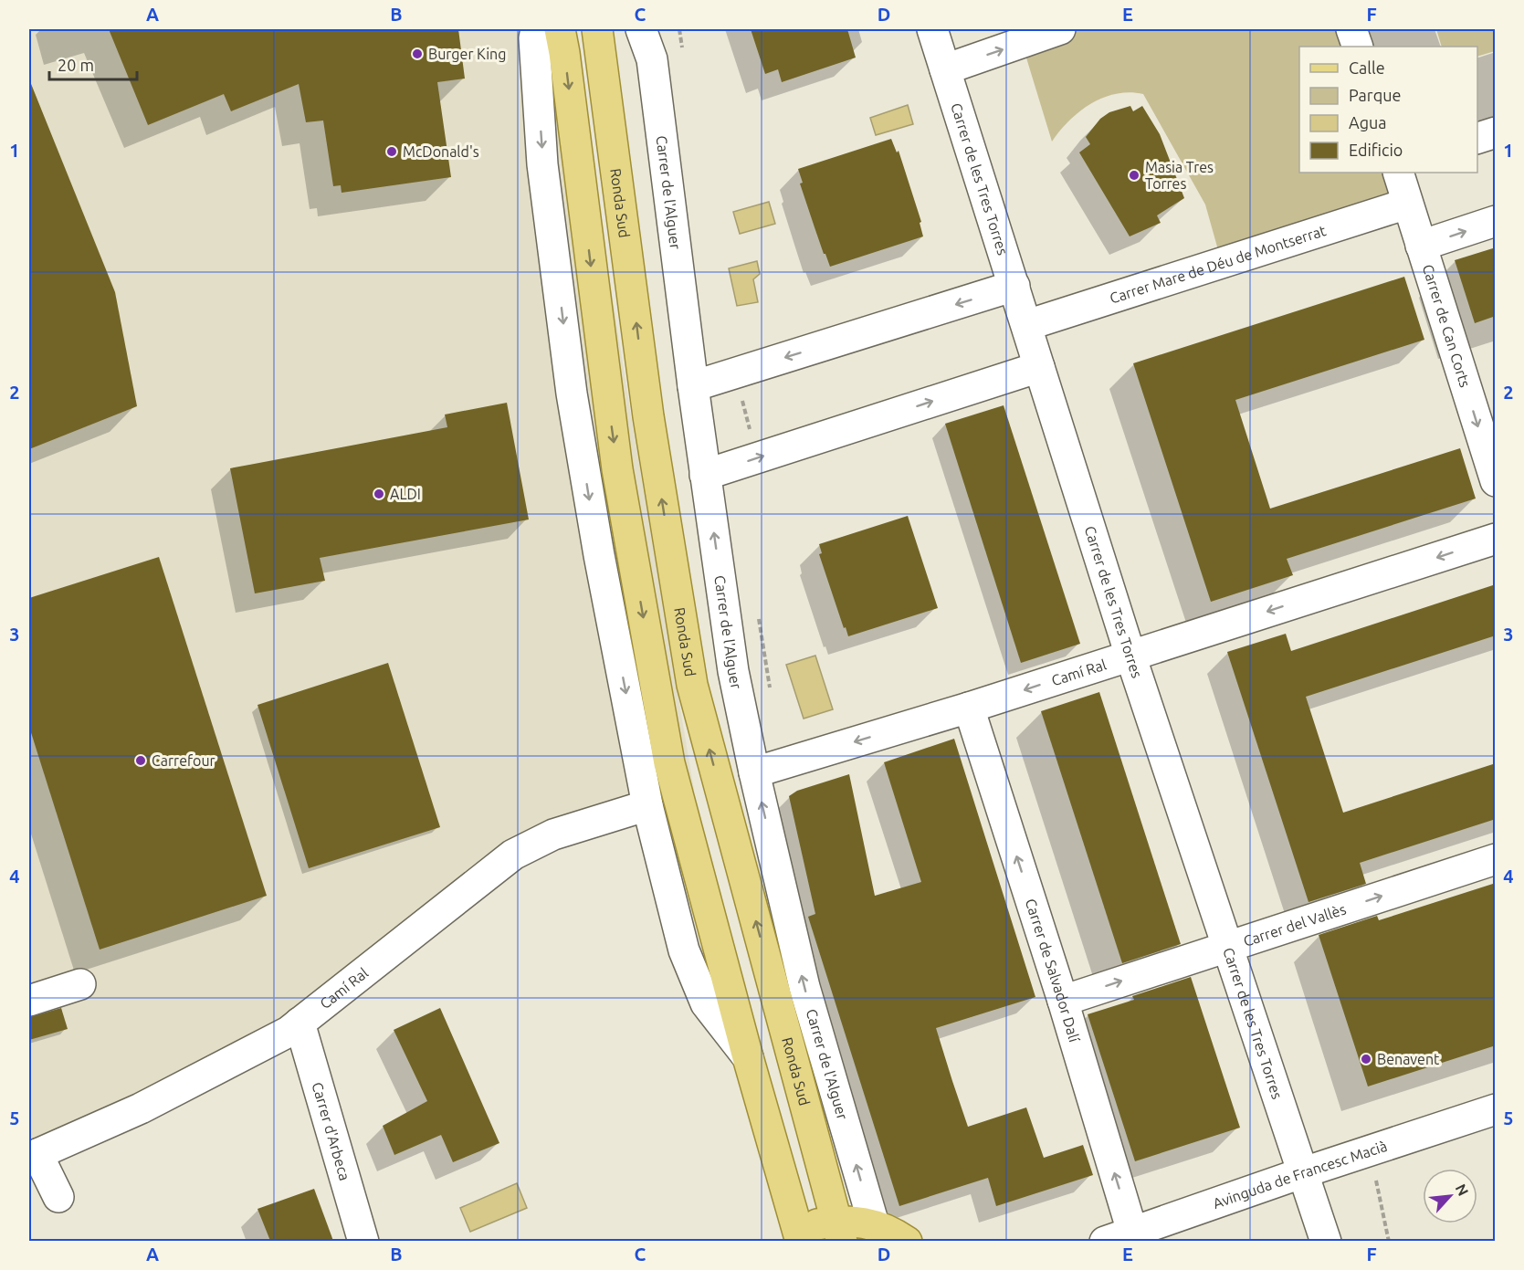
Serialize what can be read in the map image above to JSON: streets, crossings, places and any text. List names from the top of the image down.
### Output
{
  "streets": {
    "main road": ["Ronda Sud"],
    "street": [
      "Carrer de les Tres Torres",
      "Carrer de l'Alguer",
      "Carrer Mare de Déu de Montserrat",
      "Carrer de Can Corts",
      "Camí Ral",
      "Carrer del Vallès",
      "Carrer de Salvador Dalí",
      "Carrer d'Arbeca",
      "Avinguda de Francesc Macià"
    ]
  },
  "crossings": [
    ["Carrer de les Tres Torres", "Carrer Mare de Déu de Montserrat"],
    ["Carrer de les Tres Torres", "Camí Ral"],
    ["Carrer de les Tres Torres", "Carrer del Vallès"],
    ["Carrer de les Tres Torres", "Avinguda de Francesc Macià"],
    ["Carrer de l'Alguer", "Camí Ral"],
    ["Carrer Mare de Déu de Montserrat", "Carrer de Can Corts"],
    ["Camí Ral", "Carrer de Salvador Dalí"],
    ["Camí Ral", "Carrer d'Arbeca"],
    ["Carrer del Vallès", "Carrer de Salvador Dalí"],
    ["Carrer de Salvador Dalí", "Avinguda de Francesc Macià"]
  ],
  "one_way": [
    "Carrer de Can Corts",
    "Camí Ral",
    "Carrer del Vallès",
    "Carrer de Salvador Dalí"
  ],
  "places": [
    "Burger King",
    "McDonald's",
    "Masia Tres Torres",
    "ALDI",
    "Carrefour",
    "Benavent"
  ],
  "legend": [
    "Calle",
    "Parque",
    "Agua",
    "Edificio"
  ],
  "scale_bar": "20 m",
  "north": "top right",
  "grid": {
    "columns": [
      "A",
      "B",
      "C",
      "D",
      "E",
      "F"
    ],
    "rows": [
      "1",
      "2",
      "3",
      "4",
      "5"
    ]
  }
}
